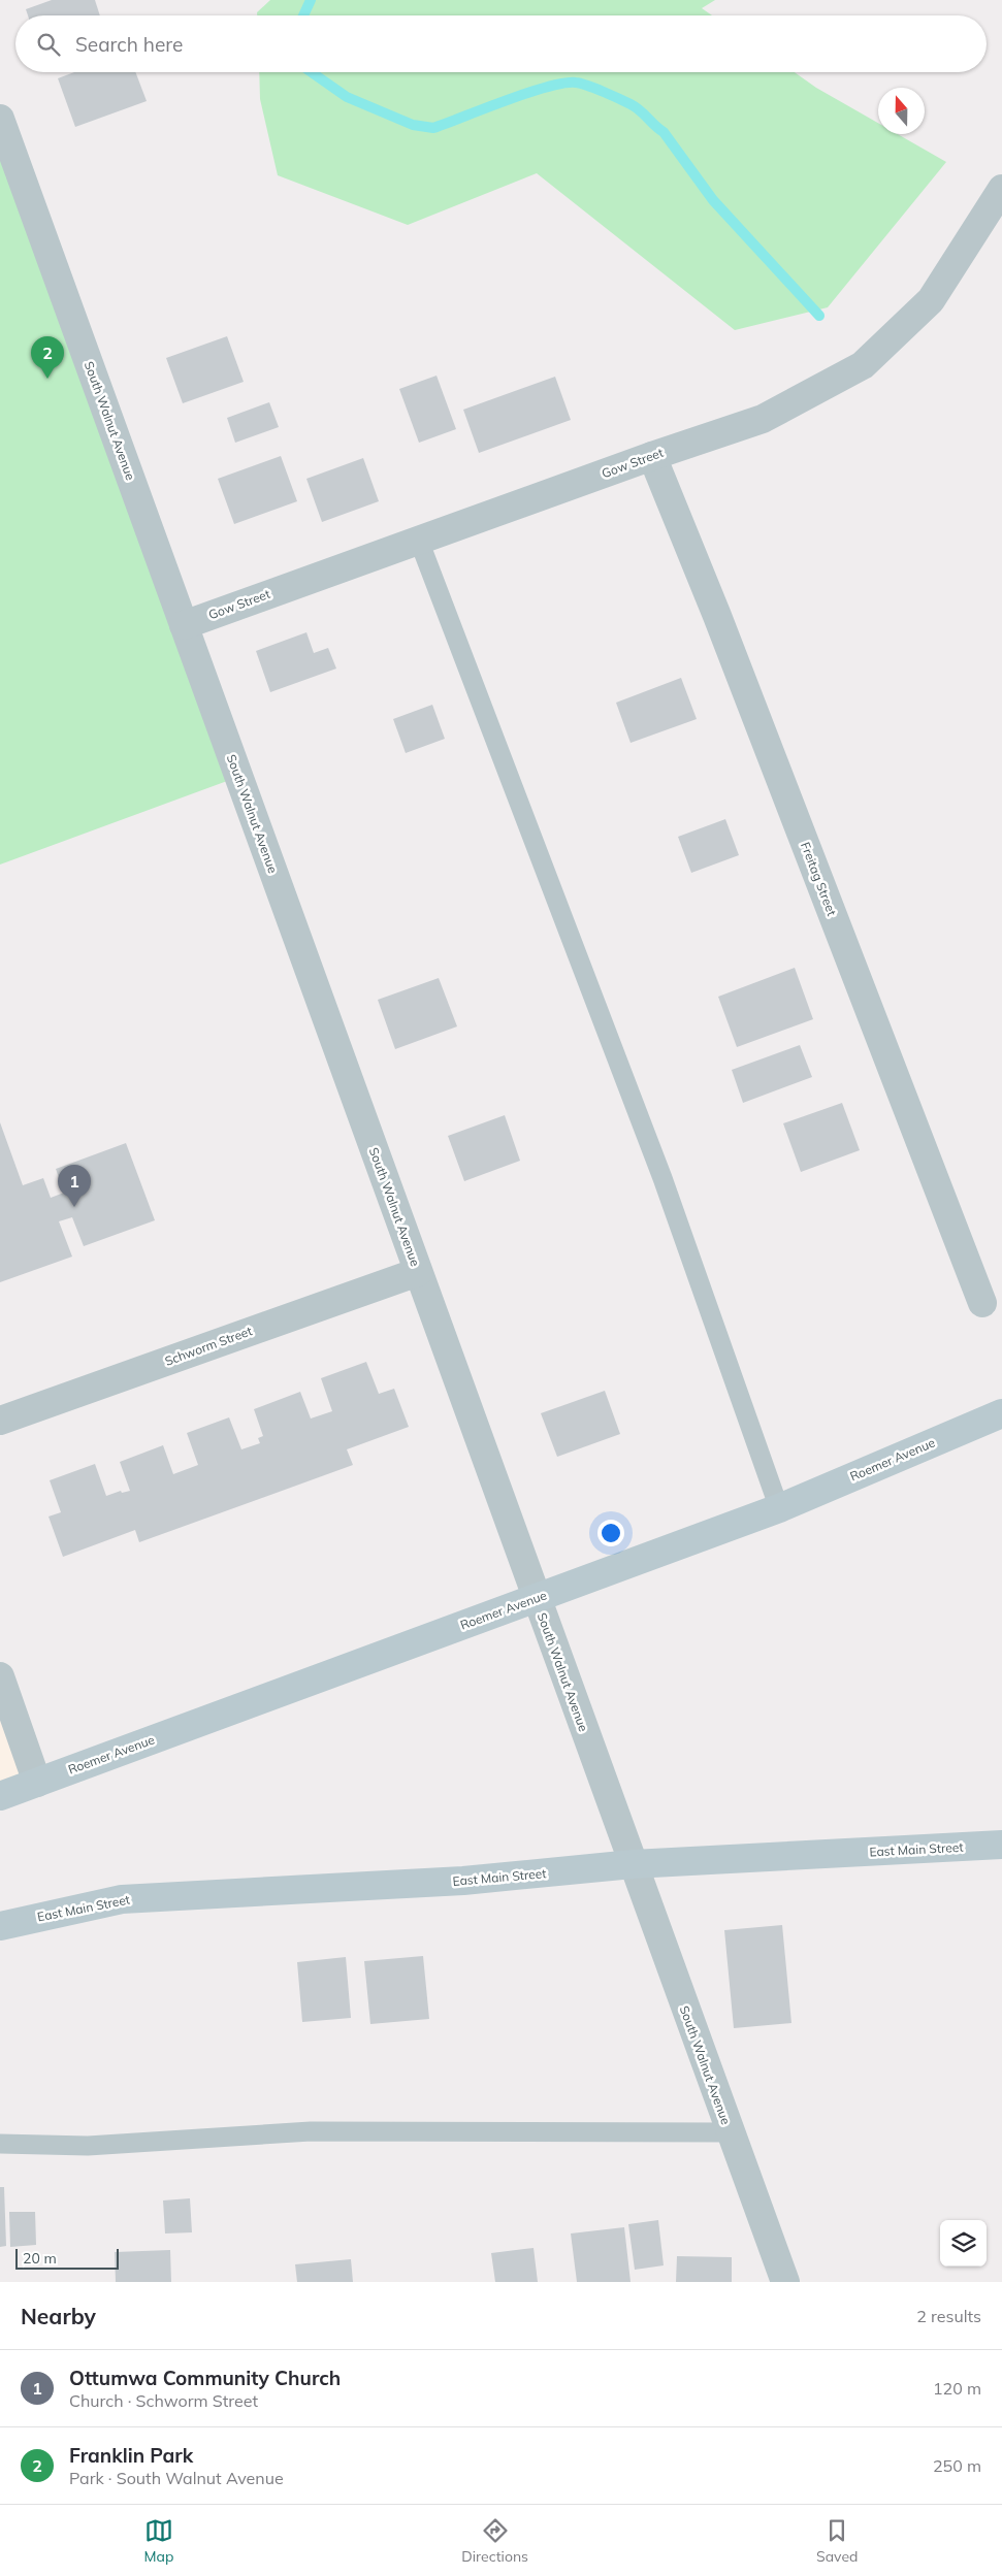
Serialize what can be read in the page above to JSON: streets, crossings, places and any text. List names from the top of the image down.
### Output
{
  "streets": {
    "main road": ["Roemer Avenue", "East Main Street"],
    "street": [
      "South Walnut Avenue",
      "Gow Street",
      "Freitag Street",
      "Schworm Street"
    ]
  },
  "crossings": [
    ["South Walnut Avenue", "Gow Street"],
    ["South Walnut Avenue", "Schworm Street"],
    ["South Walnut Avenue", "Roemer Avenue"],
    ["South Walnut Avenue", "East Main Street"],
    ["Gow Street", "Freitag Street"]
  ],
  "scale_bar": "20 m",
  "north": "top",
  "page": {
    "search": "Search here",
    "pins": ["2", "1"],
    "scale": "20 m",
    "heading": ["Nearby", "2 results"],
    "list": [
      {
        "mark": "1",
        "name": "Ottumwa Community Church",
        "note": "Church · Schworm Street",
        "value": "120 m"
      },
      {
        "mark": "2",
        "name": "Franklin Park",
        "note": "Park · South Walnut Avenue",
        "value": "250 m"
      }
    ],
    "nav": ["Map", "Directions", "Saved"]
  }
}
